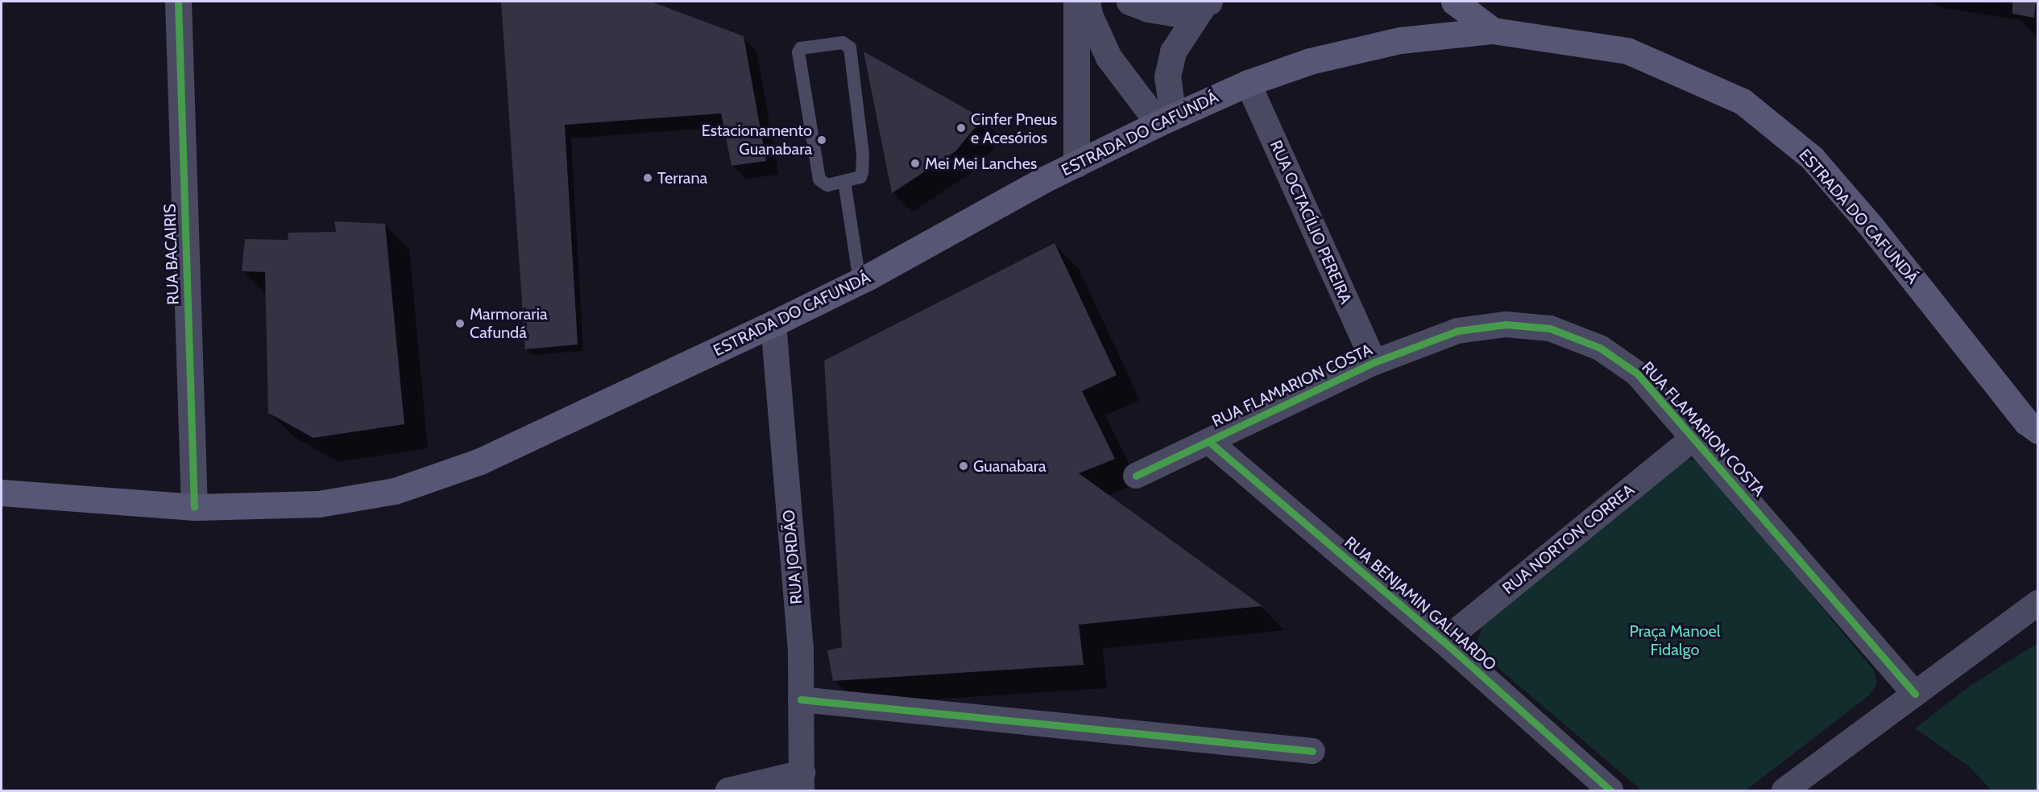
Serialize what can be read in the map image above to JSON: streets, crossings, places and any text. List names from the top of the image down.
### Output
{
  "streets": {
    "main road": ["ESTRADA DO CAFUNDÁ"],
    "street": [
      "RUA OCTACÍLIO PEREIRA",
      "RUA BACAIRIS",
      "RUA FLAMARION COSTA",
      "RUA NORTON CORREA",
      "RUA JORDÃO",
      "RUA BENJAMIN GALHARDO"
    ]
  },
  "crossings": [
    ["ESTRADA DO CAFUNDÁ", "RUA OCTACÍLIO PEREIRA"],
    ["ESTRADA DO CAFUNDÁ", "RUA BACAIRIS"],
    ["ESTRADA DO CAFUNDÁ", "RUA JORDÃO"],
    ["RUA OCTACÍLIO PEREIRA", "RUA FLAMARION COSTA"],
    ["RUA FLAMARION COSTA", "RUA NORTON CORREA"],
    ["RUA FLAMARION COSTA", "RUA BENJAMIN GALHARDO"],
    ["RUA NORTON CORREA", "RUA BENJAMIN GALHARDO"]
  ],
  "parks": ["Praça Manoel Fidalgo"],
  "places": [
    "Cinfer Pneus e Acesórios",
    "Estacionamento Guanabara",
    "Mei Mei Lanches",
    "Terrana",
    "Marmoraria Cafundá",
    "Guanabara"
  ]
}
